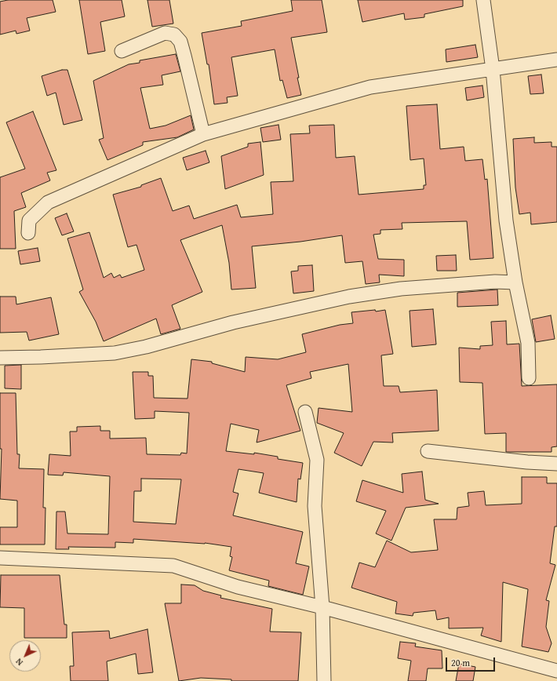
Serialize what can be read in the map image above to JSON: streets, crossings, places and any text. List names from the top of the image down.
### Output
{
  "scale_bar": "20 m",
  "north": "bottom left"
}
